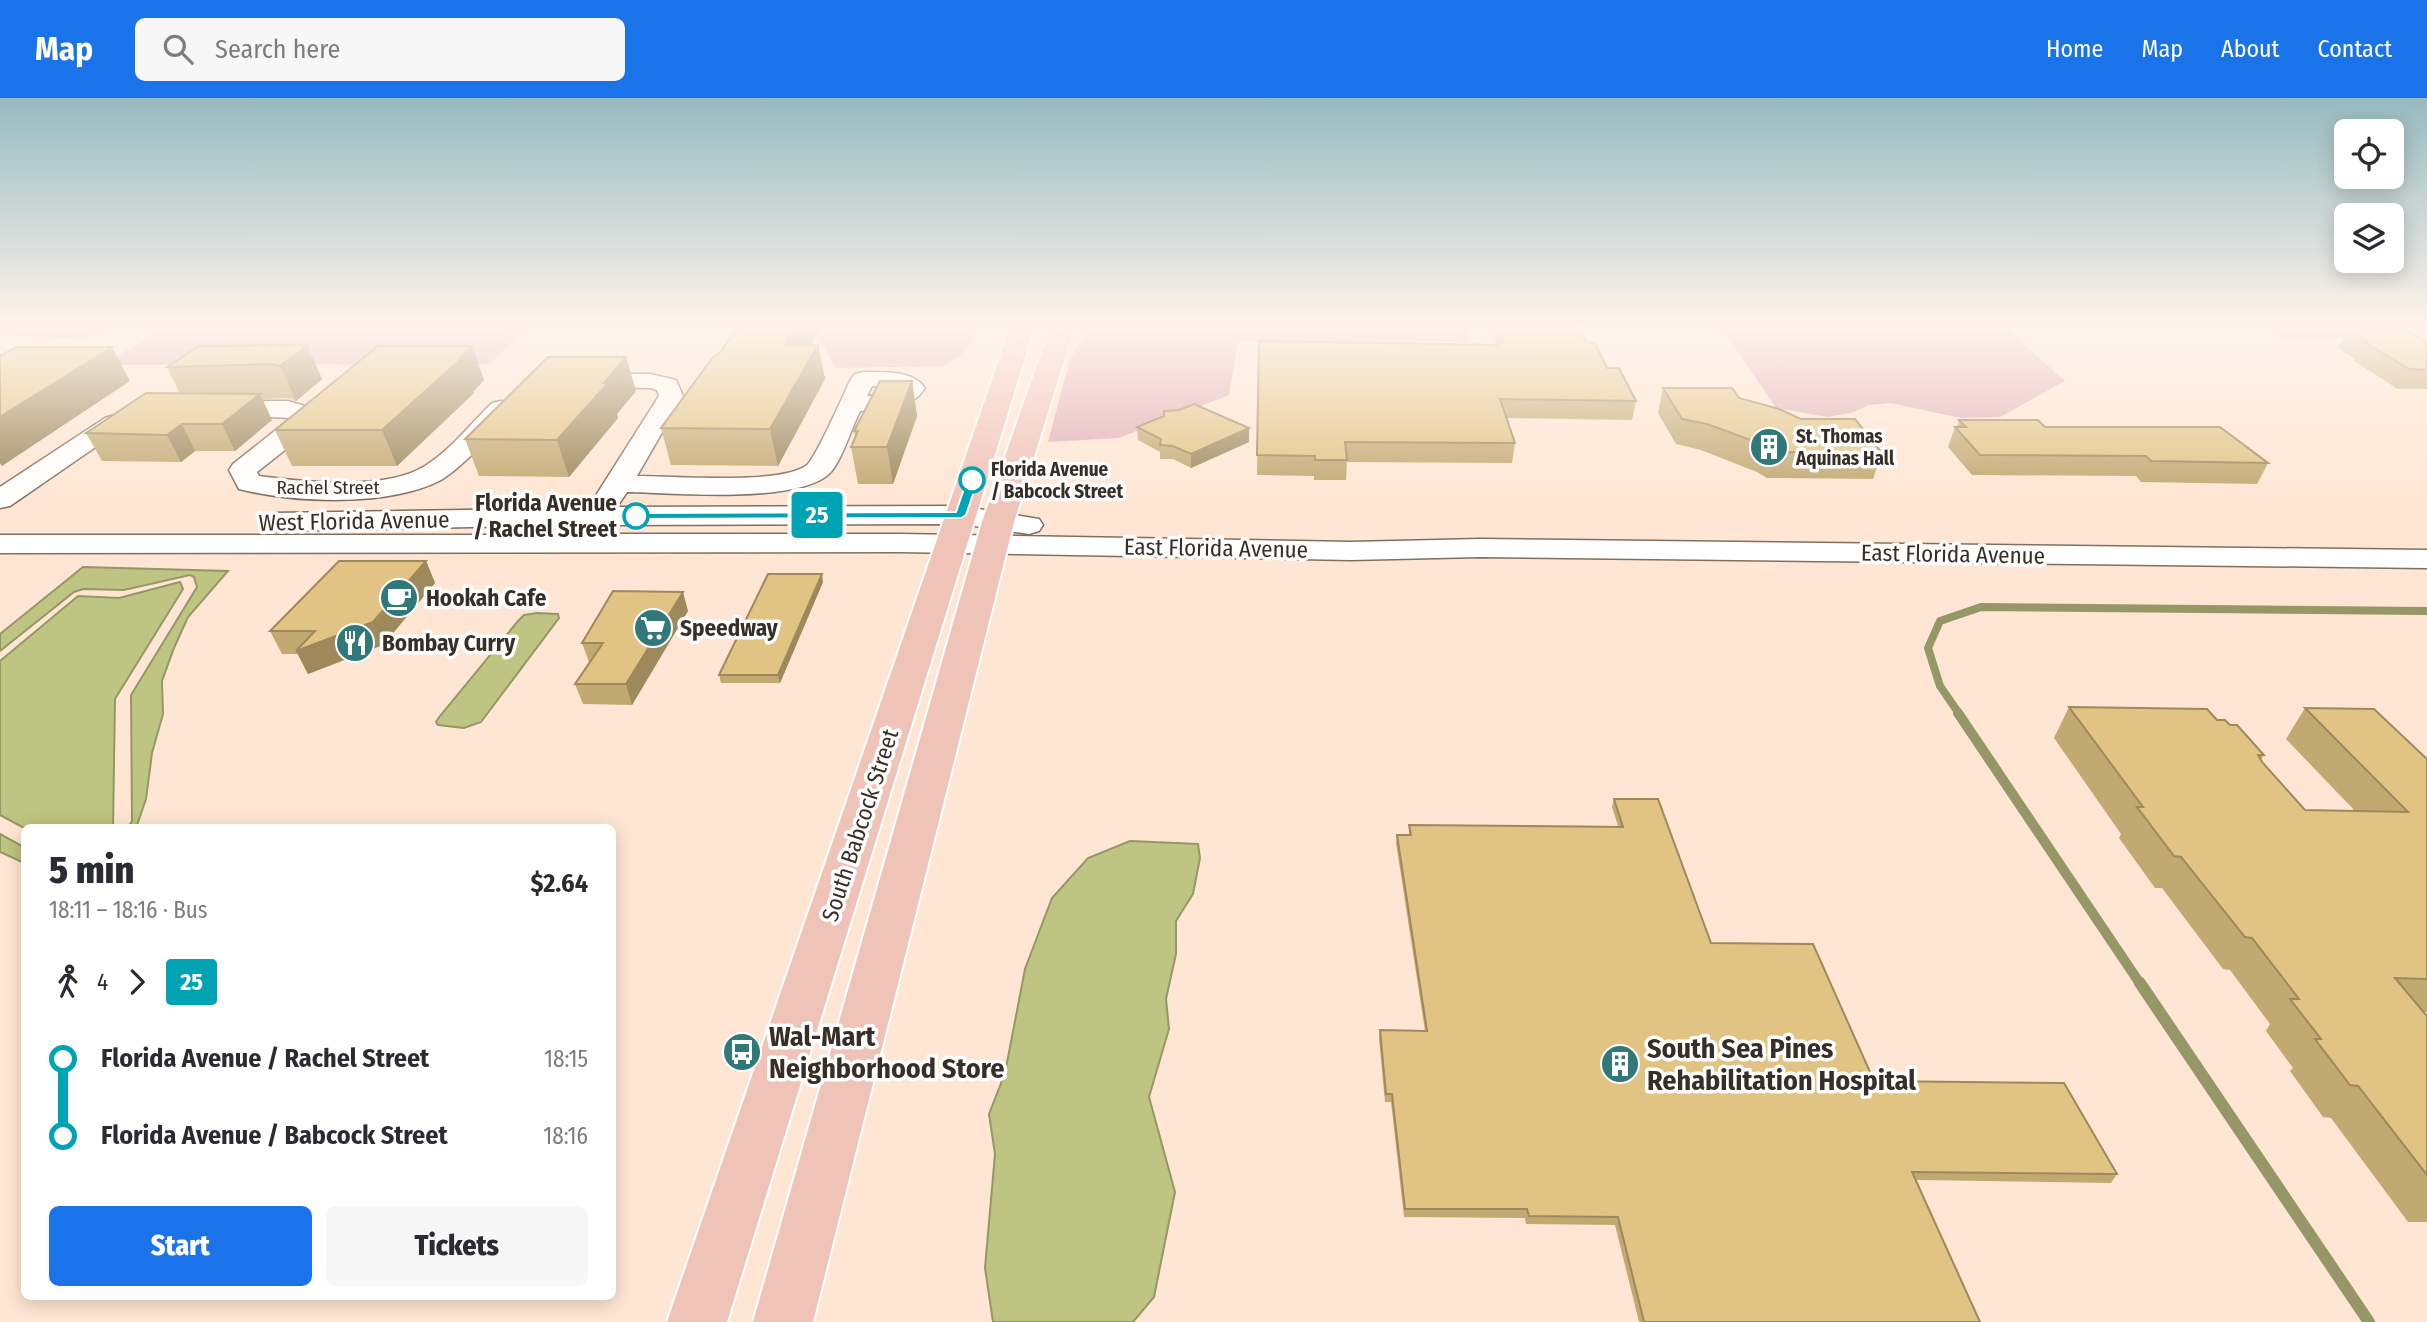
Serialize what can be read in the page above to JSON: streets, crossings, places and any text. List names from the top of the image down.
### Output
{
  "streets": {
    "main road": ["South Babcock Street"],
    "street": ["Rachel Street", "West Florida Avenue", "East Florida Avenue"]
  },
  "crossings": [
    ["West Florida Avenue", "East Florida Avenue"],
    ["West Florida Avenue", "South Babcock Street"],
    ["East Florida Avenue", "South Babcock Street"]
  ],
  "places": {
    "building": ["St. Thomas Aquinas Hall", "South Sea Pines Rehabilitation Hospital"],
    "other": ["Florida Avenue / Babcock Street", "Florida Avenue / Rachel Street"],
    "cafe": ["Hookah Cafe"],
    "supermarket": ["Speedway"],
    "restaurant": ["Bombay Curry"],
    "bus stop": ["Wal-Mart Neighborhood Store"]
  },
  "lines": ["bus line 25"],
  "page": {
    "header": "Map",
    "search": "Search here",
    "nav": [
      "Home",
      "Map",
      "About",
      "Contact"
    ],
    "on_map": "25",
    "heading": ["5 min", "18:11 – 18:16 · Bus", "$2.64"],
    "legs": ["4", "25"],
    "list": [
      {
        "name": "Florida Avenue / Rachel Street",
        "value": "18:15"
      },
      {
        "name": "Florida Avenue / Babcock Street",
        "value": "18:16"
      }
    ],
    "buttons": ["Start", "Tickets"]
  }
}
